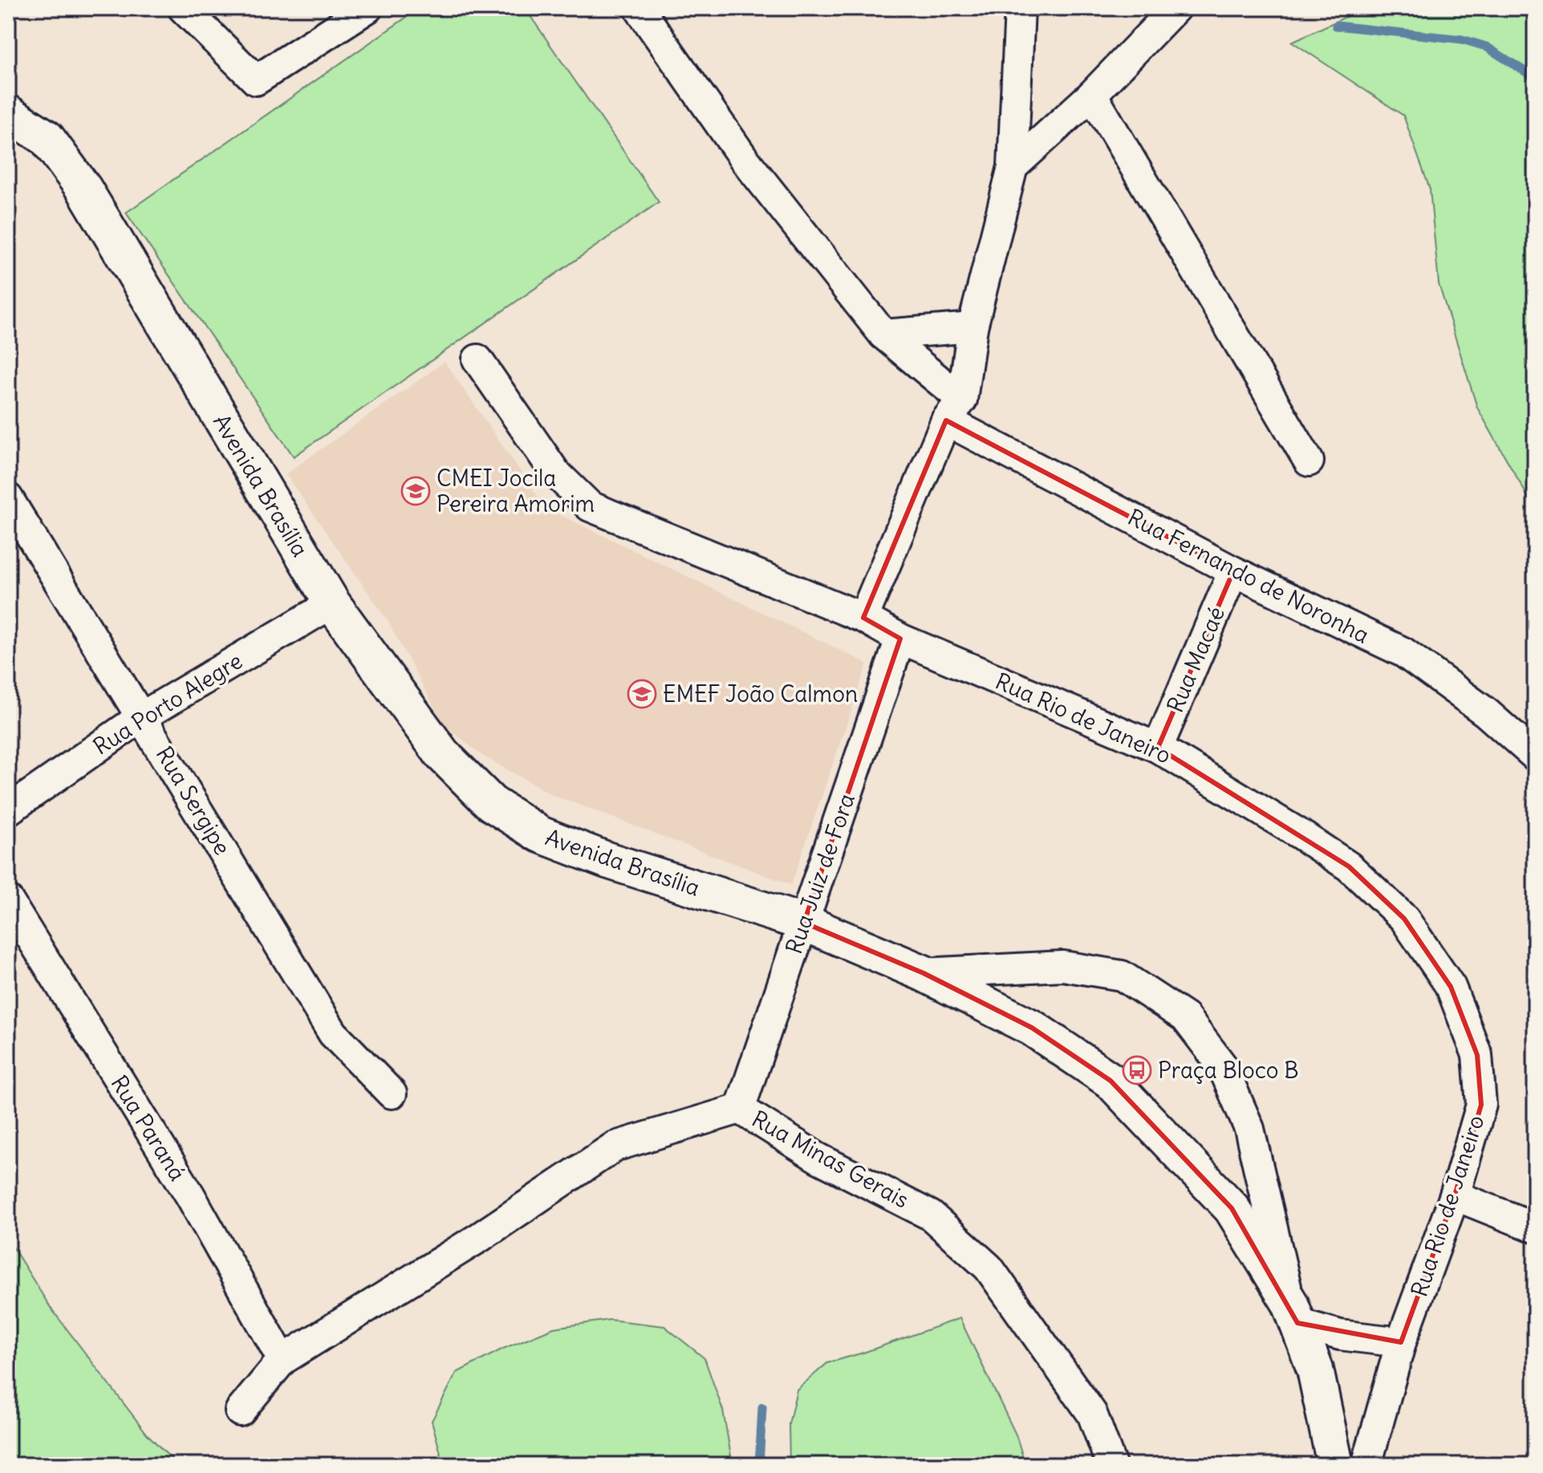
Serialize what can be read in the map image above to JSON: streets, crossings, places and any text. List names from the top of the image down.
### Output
{
  "streets": {
    "street": [
      "Avenida Brasília",
      "Rua Fernando de Noronha",
      "Rua Macaé",
      "Rua Porto Alegre",
      "Rua Rio de Janeiro",
      "Rua Sergipe",
      "Rua Juiz de Fora",
      "Rua Paraná",
      "Rua Minas Gerais"
    ]
  },
  "crossings": [
    ["Avenida Brasília", "Rua Porto Alegre"],
    ["Avenida Brasília", "Rua Juiz de Fora"],
    ["Rua Fernando de Noronha", "Rua Macaé"],
    ["Rua Macaé", "Rua Rio de Janeiro"],
    ["Rua Porto Alegre", "Rua Sergipe"],
    ["Rua Rio de Janeiro", "Rua Juiz de Fora"],
    ["Rua Juiz de Fora", "Rua Minas Gerais"],
    ["Rua Paraná", "Rua Minas Gerais"]
  ],
  "places": {
    "school or university": ["CMEI Jocila Pereira Amorim", "EMEF João Calmon"],
    "bus stop": ["Praça Bloco B"]
  }
}
